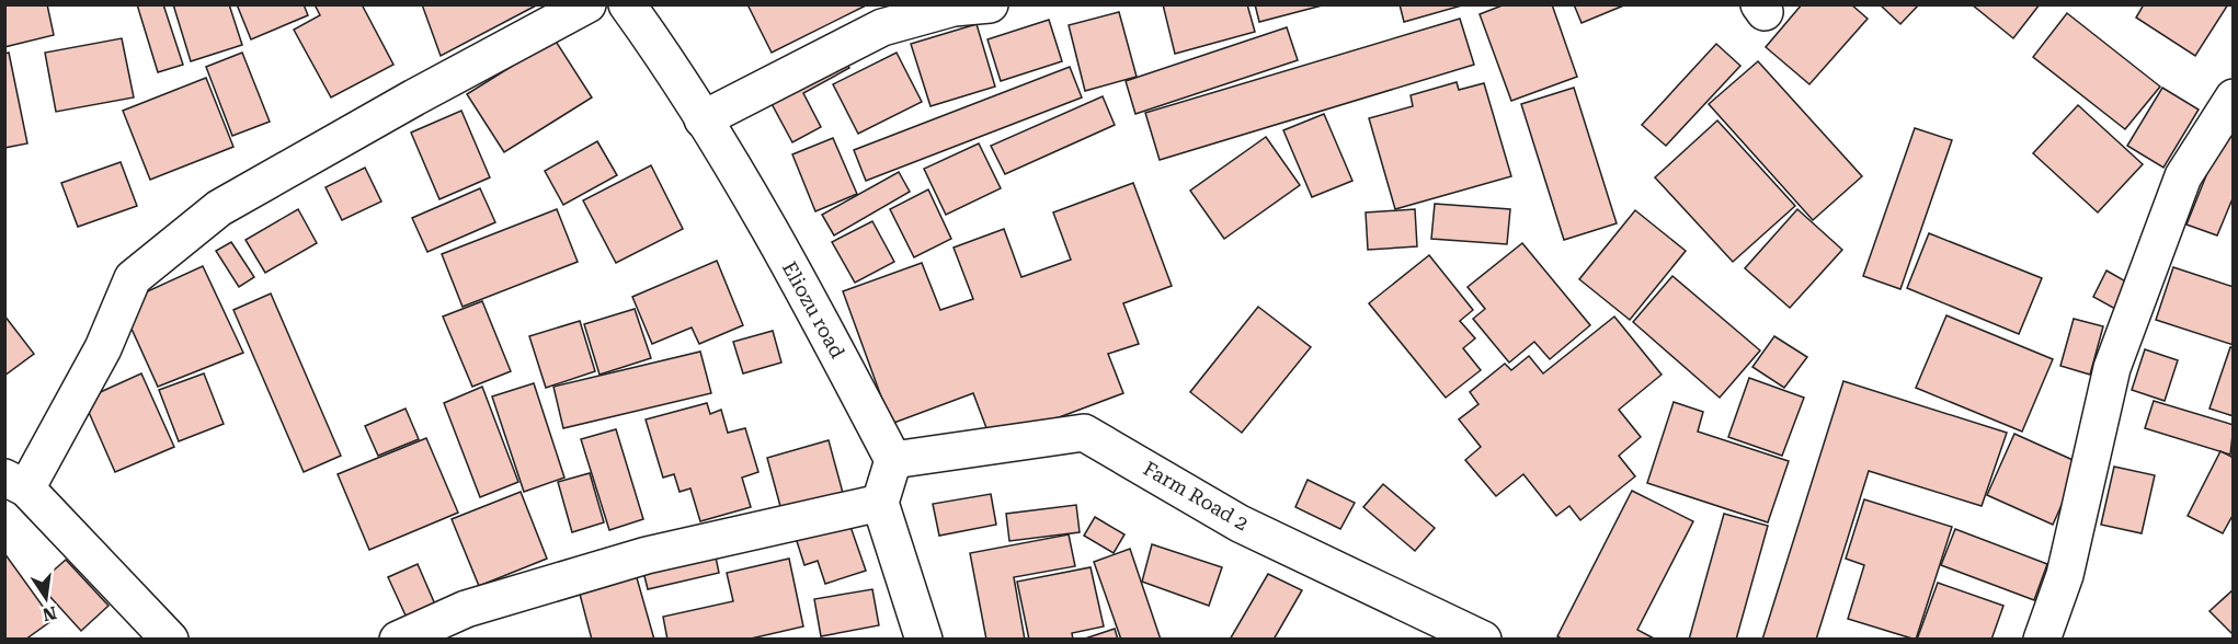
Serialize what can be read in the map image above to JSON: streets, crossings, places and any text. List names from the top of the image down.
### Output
{
  "streets": {
    "street": ["Eliozu road", "Farm Road 2"]
  },
  "crossings": [
    ["Eliozu road", "Farm Road 2"]
  ],
  "north": "bottom"
}
